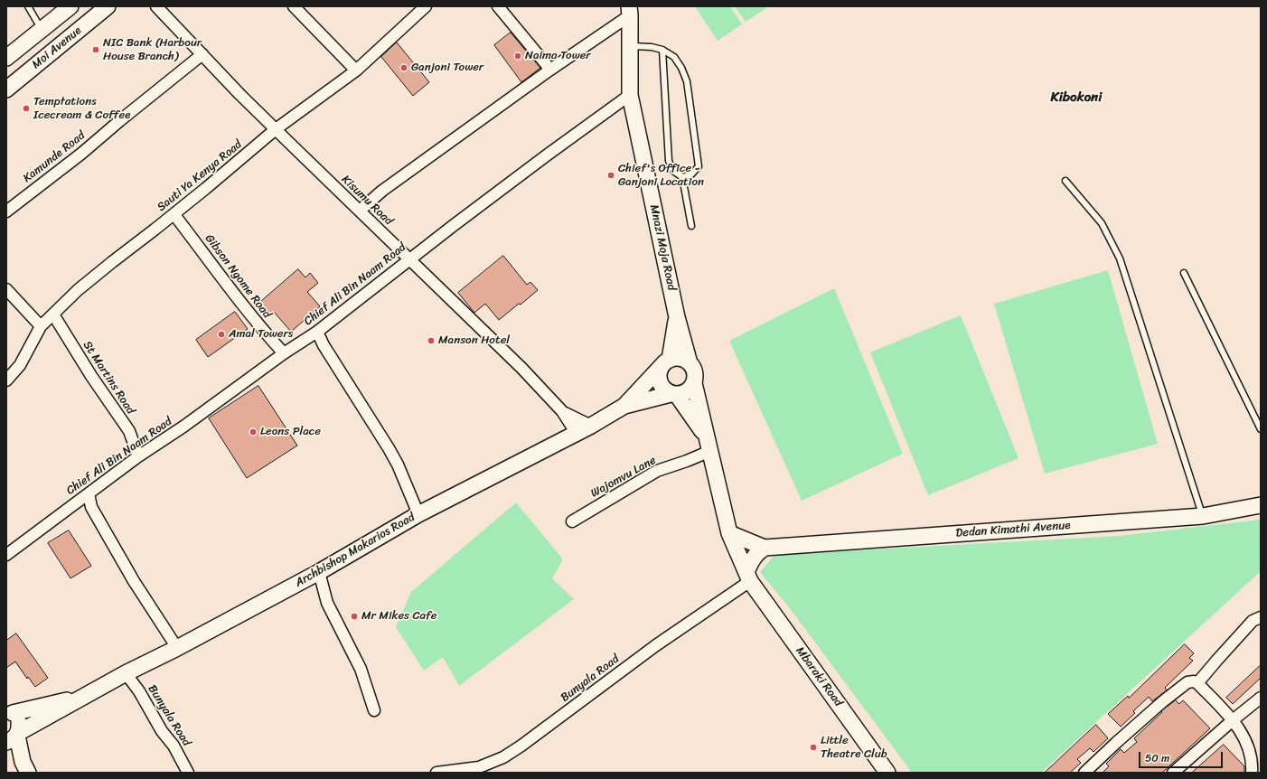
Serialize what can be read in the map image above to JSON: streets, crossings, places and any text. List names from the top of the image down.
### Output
{
  "streets": {
    "street": [
      "Moi Avenue",
      "Kamunde Road",
      "Sauti Ya Kenya Road",
      "Kisumu Road",
      "Mnazi Moja Road",
      "Gibson Ngome Road",
      "Chief Ali Bin Naam Road",
      "St Martins Road",
      "Wajomvu Lane",
      "Dedan Kimathi Avenue",
      "Archbishop Makarios Road",
      "Mbaraki Road",
      "Bunyala Road"
    ]
  },
  "crossings": [
    ["Kamunde Road", "Kisumu Road"],
    ["Sauti Ya Kenya Road", "Kisumu Road"],
    ["Sauti Ya Kenya Road", "Gibson Ngome Road"],
    ["Sauti Ya Kenya Road", "St Martins Road"],
    ["Kisumu Road", "Chief Ali Bin Naam Road"],
    ["Kisumu Road", "Archbishop Makarios Road"],
    ["Mnazi Moja Road", "Chief Ali Bin Naam Road"],
    ["Gibson Ngome Road", "Chief Ali Bin Naam Road"],
    ["Chief Ali Bin Naam Road", "St Martins Road"],
    ["Archbishop Makarios Road", "Bunyala Road"],
    ["Mbaraki Road", "Bunyala Road"]
  ],
  "districts": ["Kibokoni"],
  "places": [
    "NIC Bank (Harbour House Branch)",
    "Naima Tower",
    "Ganjoni Tower",
    "Temptations Icecream & Coffee",
    "Chief's Office - Ganjoni Location",
    "Amal Towers",
    "Manson Hotel",
    "Leons Place",
    "Mr Mikes Cafe",
    "Little Theatre Club"
  ],
  "scale_bar": "50 m"
}
